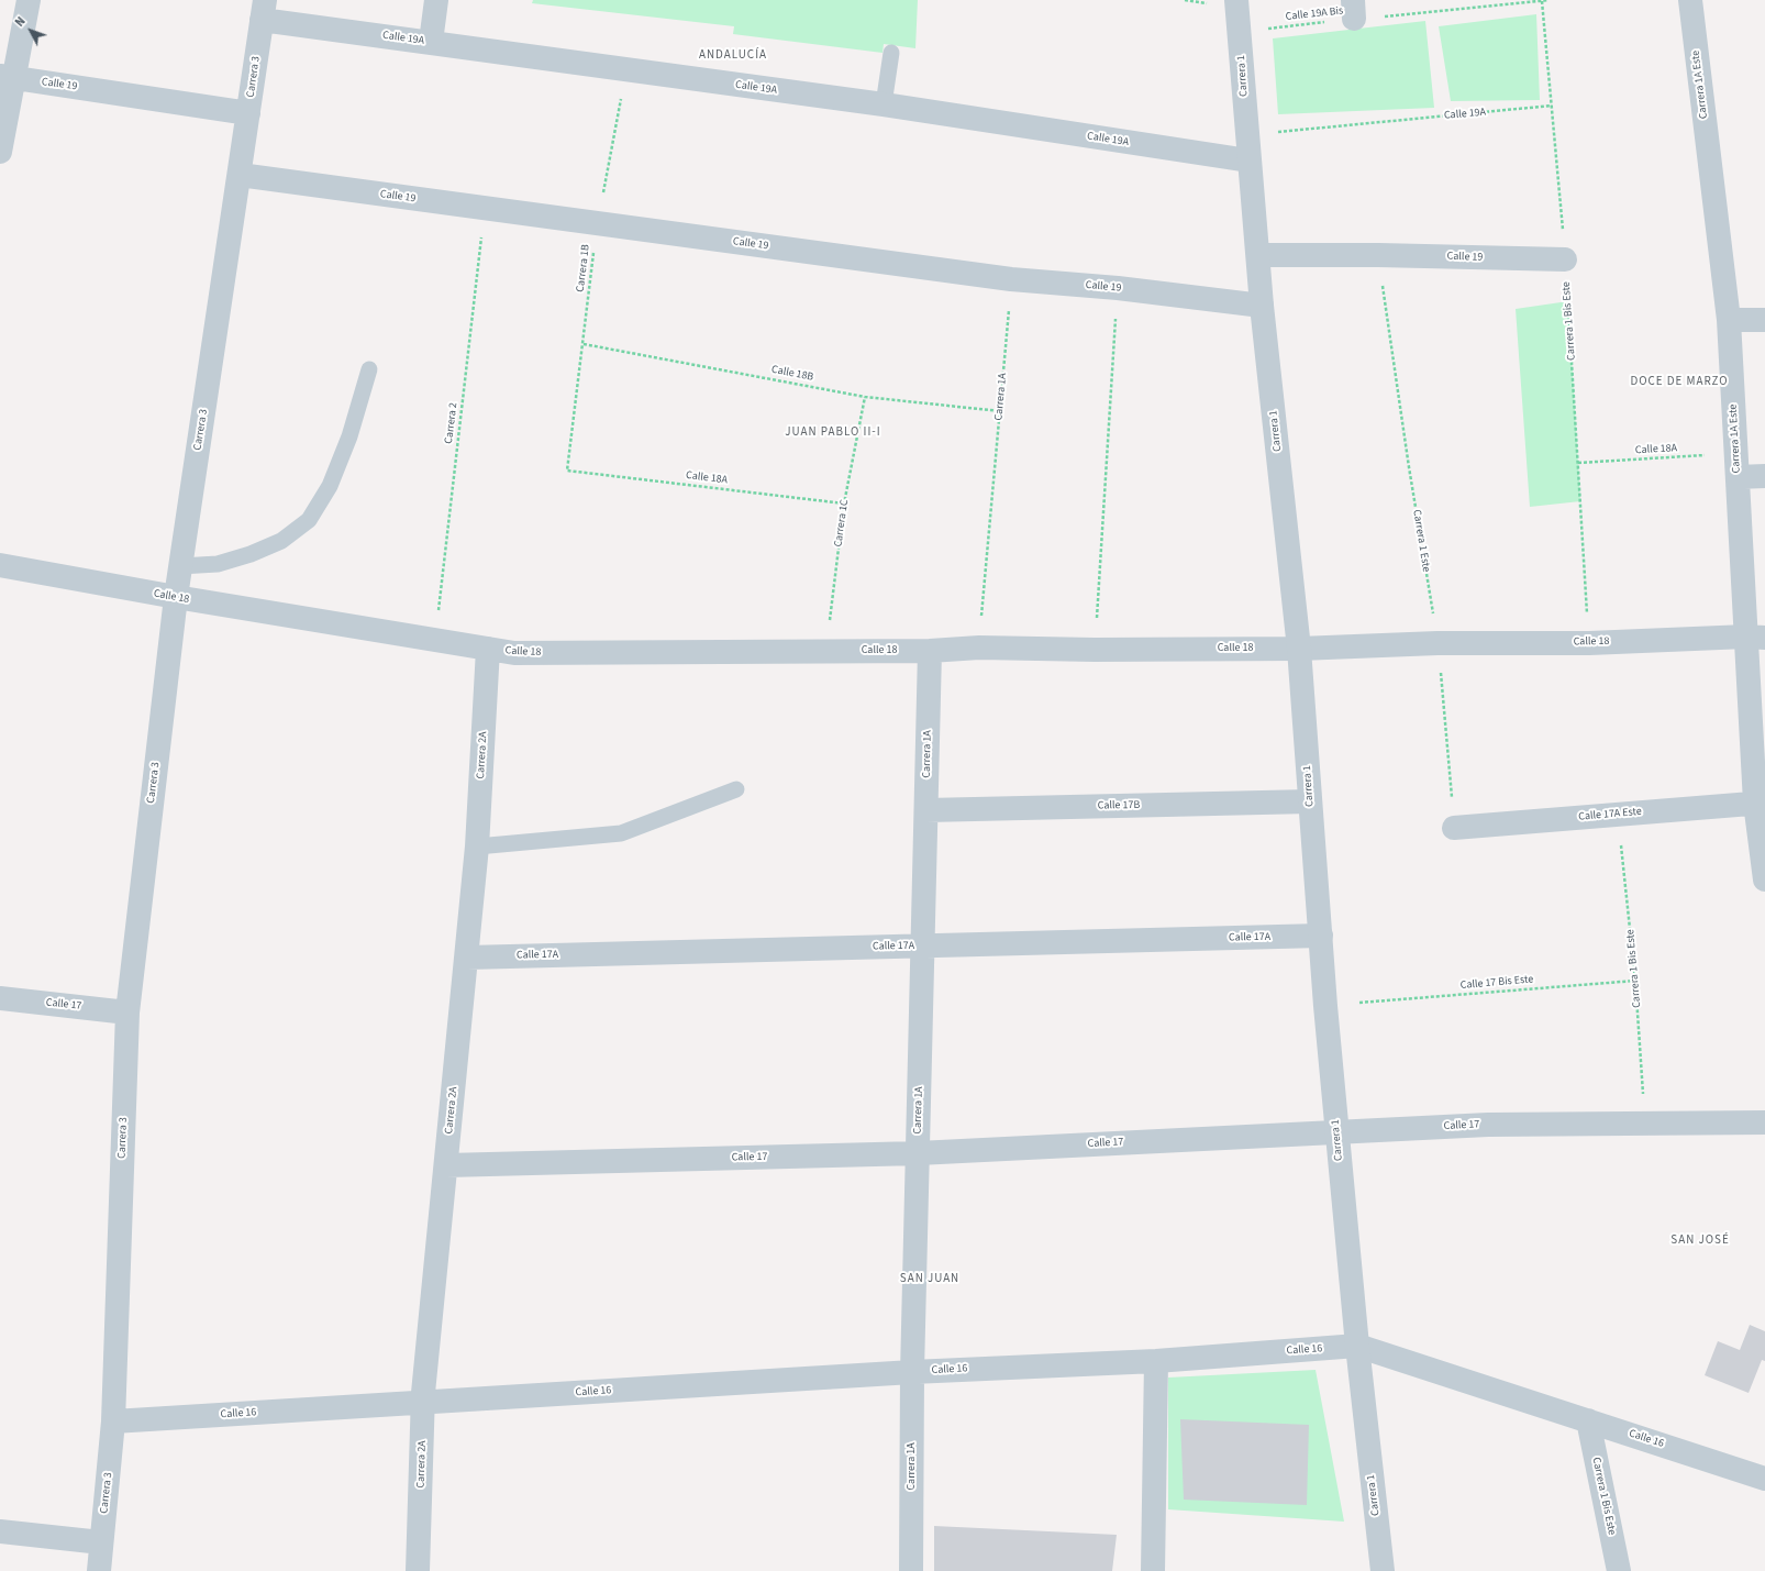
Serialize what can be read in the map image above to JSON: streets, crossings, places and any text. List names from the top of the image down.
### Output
{
  "streets": {
    "street": [
      "Calle 19A",
      "Carrera 1",
      "Carrera 3",
      "Calle 19",
      "Carrera 1A Este",
      "Carrera 1 Bis Este",
      "Carrera 1A",
      "Calle 18",
      "Carrera 2A",
      "Calle 17B",
      "Calle 17A Este",
      "Calle 17A",
      "Calle 17",
      "Calle 16"
    ],
    "path": [
      "Calle 19A Bis",
      "Carrera 1B",
      "Calle 18B",
      "Carrera 2",
      "Calle 18A",
      "Carrera 1C",
      "Carrera 1 Este",
      "Calle 17 Bis Este"
    ]
  },
  "crossings": [
    ["Calle 19A Bis", "Carrera 1"],
    ["Calle 19A Bis", "Carrera 1 Bis Este"],
    ["Calle 19A", "Carrera 1"],
    ["Calle 19A", "Carrera 3"],
    ["Calle 19A", "Carrera 1B"],
    ["Calle 19A", "Carrera 1 Bis Este"],
    ["Carrera 1", "Calle 19"],
    ["Carrera 1", "Calle 18"],
    ["Carrera 1", "Calle 17B"],
    ["Carrera 1", "Calle 17A"],
    ["Carrera 1", "Calle 17"],
    ["Carrera 1", "Calle 16"],
    ["Carrera 3", "Calle 19"],
    ["Carrera 3", "Calle 18"],
    ["Carrera 3", "Calle 17"],
    ["Carrera 3", "Calle 16"],
    ["Calle 19", "Carrera 1B"],
    ["Calle 19", "Carrera 1 Bis Este"],
    ["Calle 19", "Carrera 1A"],
    ["Calle 19", "Carrera 2"],
    ["Calle 19", "Carrera 1 Este"],
    ["Carrera 1A Este", "Calle 18A"],
    ["Carrera 1A Este", "Calle 18"],
    ["Carrera 1A Este", "Calle 17A Este"],
    ["Carrera 1B", "Calle 18B"],
    ["Carrera 1B", "Calle 18A"],
    ["Carrera 1 Bis Este", "Calle 18A"],
    ["Carrera 1 Bis Este", "Calle 18"],
    ["Carrera 1 Bis Este", "Calle 17A Este"],
    ["Carrera 1 Bis Este", "Calle 17 Bis Este"],
    ["Carrera 1 Bis Este", "Calle 17"],
    ["Carrera 1 Bis Este", "Calle 16"],
    ["Calle 18B", "Carrera 1A"],
    ["Calle 18B", "Carrera 1C"],
    ["Carrera 1A", "Calle 18"],
    ["Carrera 1A", "Calle 17B"],
    ["Carrera 1A", "Calle 17A"],
    ["Carrera 1A", "Calle 17"],
    ["Carrera 1A", "Calle 16"],
    ["Carrera 2", "Calle 18"],
    ["Calle 18A", "Carrera 1C"],
    ["Carrera 1C", "Calle 18"],
    ["Carrera 1 Este", "Calle 18"],
    ["Carrera 1 Este", "Calle 17A Este"],
    ["Calle 18", "Carrera 2A"],
    ["Carrera 2A", "Calle 17A"],
    ["Carrera 2A", "Calle 17"],
    ["Carrera 2A", "Calle 16"]
  ],
  "districts": [
    "ANDALUCÍA",
    "DOCE DE MARZO",
    "JUAN PABLO II-I",
    "SAN JOSÉ",
    "SAN JUAN"
  ],
  "north": "top left"
}
